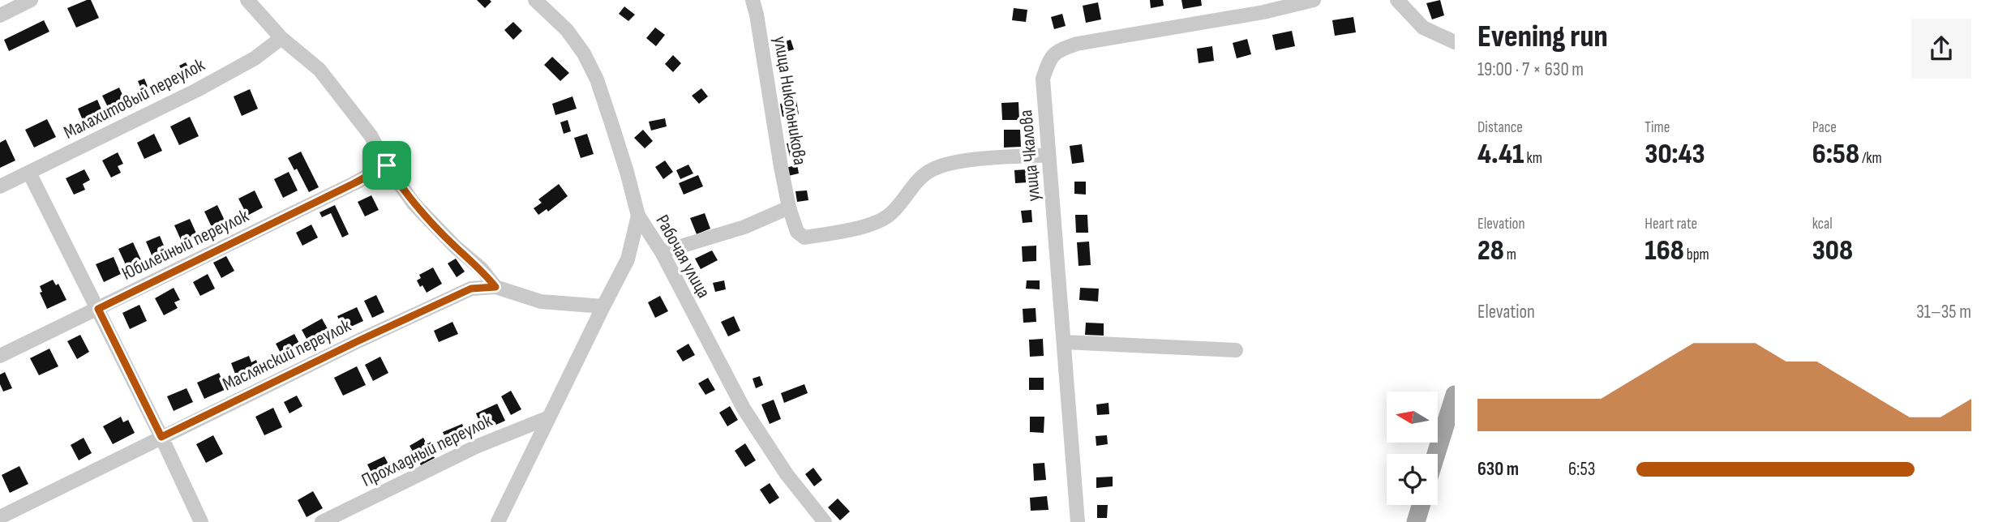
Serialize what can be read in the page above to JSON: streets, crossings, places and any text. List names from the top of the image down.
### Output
{
  "streets": {
    "street": [
      "Малахитовый переулок",
      "улица Никольникова",
      "улица Чкалова",
      "Юбилейный переулок",
      "Рабочая улица",
      "Маслянский переулок",
      "Прохладный переулок"
    ]
  },
  "crossings": [
    ["улица Никольникова", "улица Чкалова"]
  ],
  "north": "left",
  "page": {
    "heading": ["Evening run", "19:00 · 7 × 630 m"],
    "stats": [
      ["Distance", "4.41 km"],
      ["Time", "30:43"],
      ["Pace", "6:58 /km"],
      ["Elevation", "28 m"],
      ["Heart rate", "168 bpm"],
      ["kcal", "308"]
    ],
    "chart": ["Elevation", "31–35 m"],
    "list": [
      {
        "name": "630 m",
        "note": "6:53"
      }
    ]
  }
}
